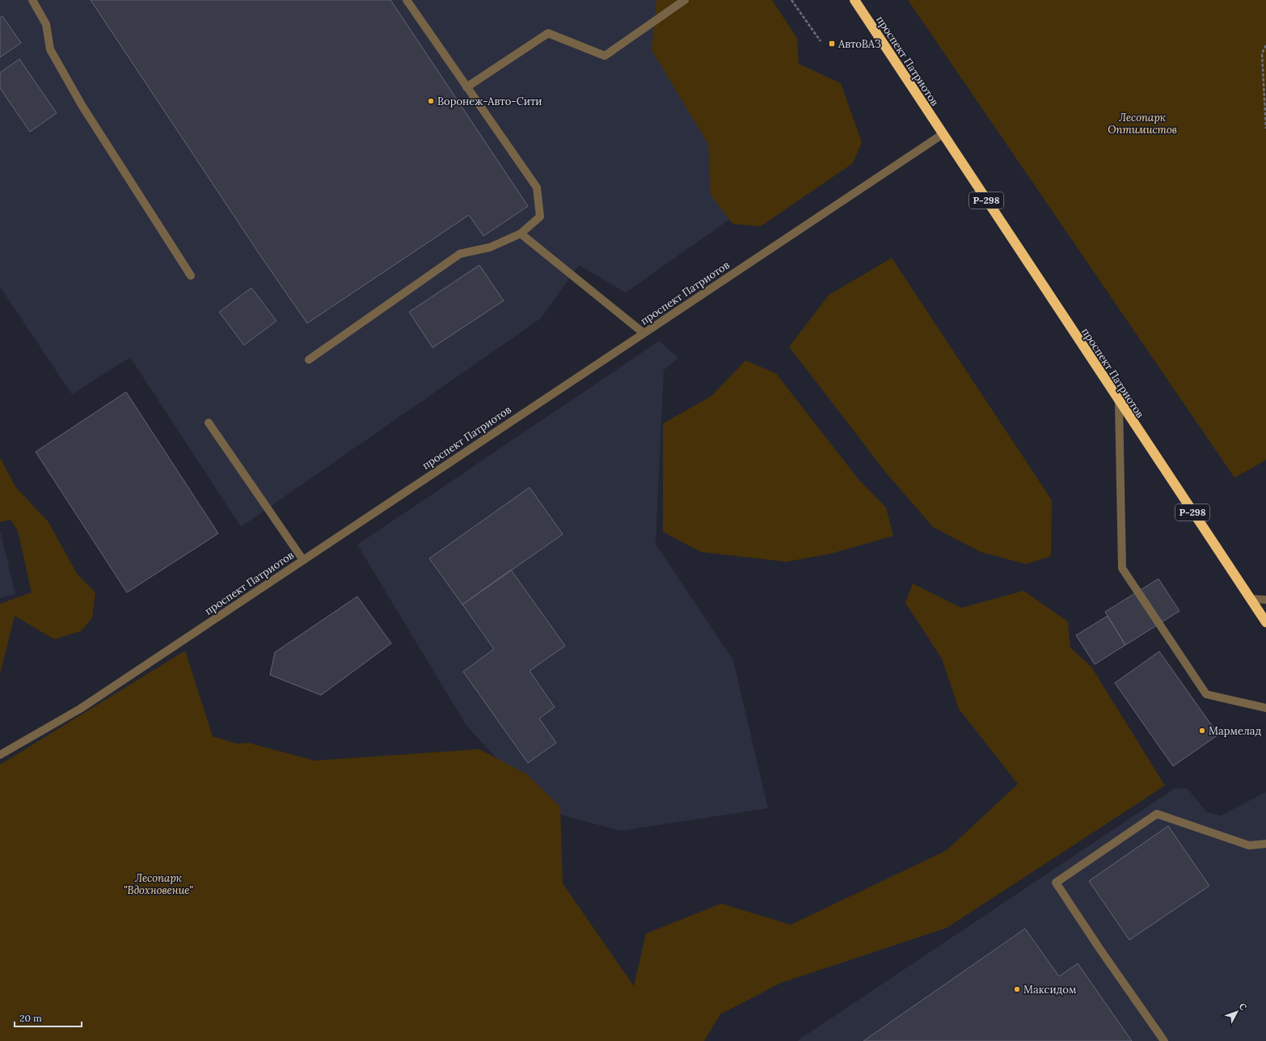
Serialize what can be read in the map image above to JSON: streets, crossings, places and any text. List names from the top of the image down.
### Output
{
  "streets": {
    "highway": ["проспект Патриотов", "Р-298"]
  },
  "parks": ["Лесопарк Оптимистов", "Лесопарк \"Вдохновение\""],
  "places": {
    "transit": ["АвтоВАЗ"],
    "other": ["Воронеж-Авто-Сити", "Мармелад", "Максидом"]
  },
  "scale_bar": "20 m",
  "north": "top right"
}
